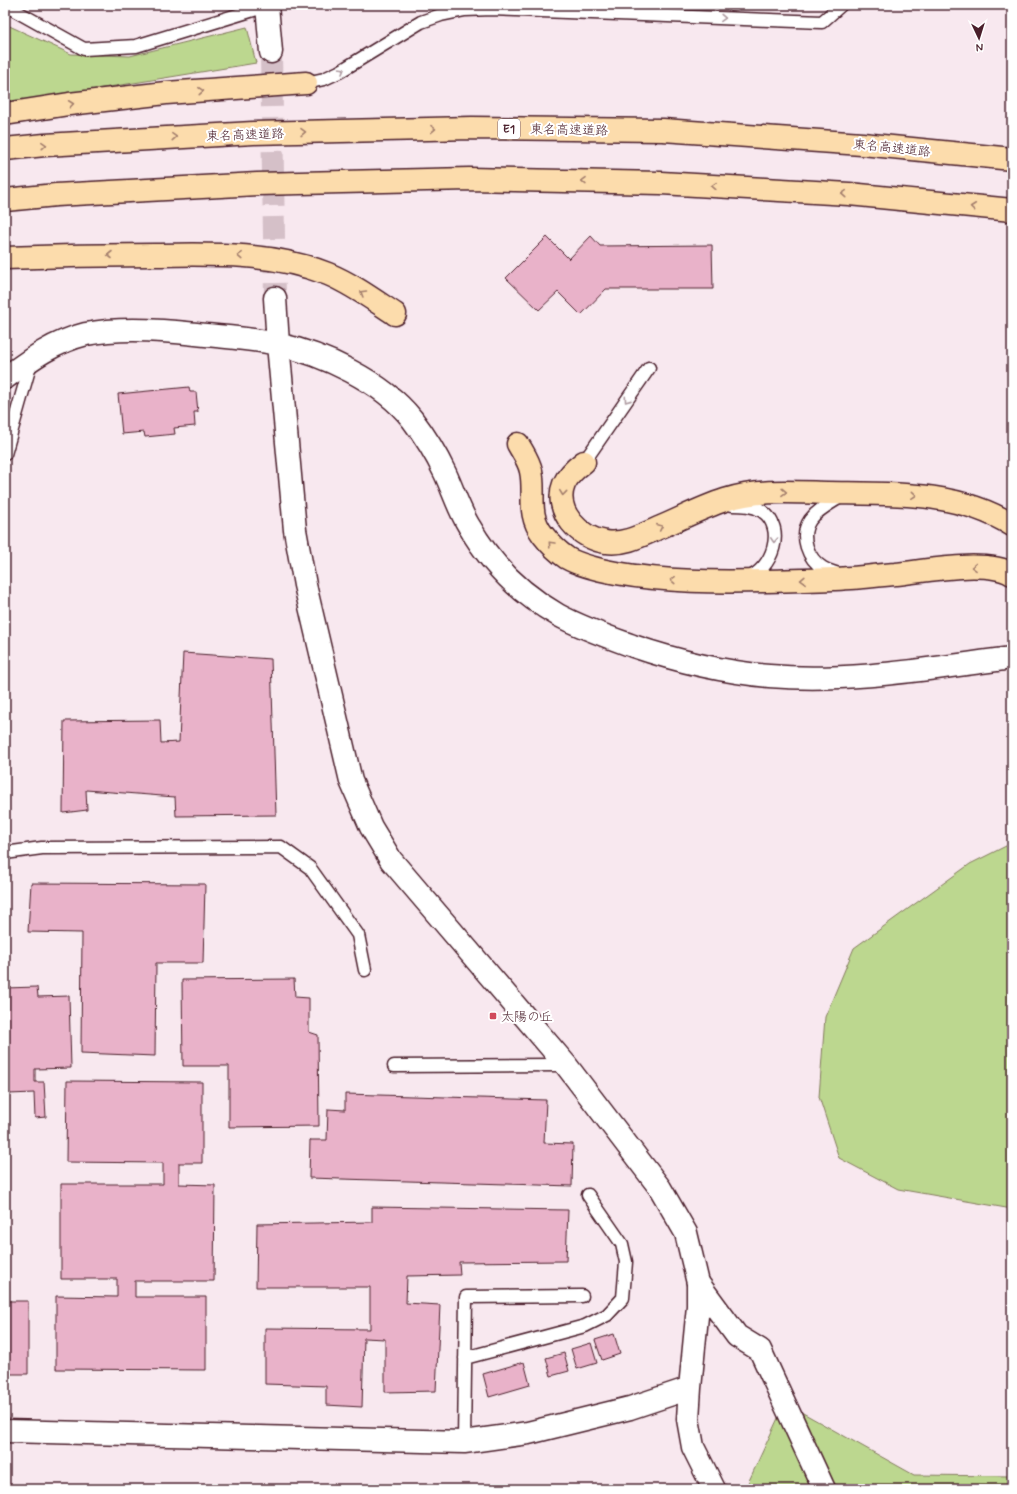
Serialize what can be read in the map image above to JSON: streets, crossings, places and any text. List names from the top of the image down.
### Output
{
  "streets": {
    "highway": ["E1", "東名高速道路"]
  },
  "places": {
    "transit": ["太陽の丘"]
  },
  "north": "bottom"
}
